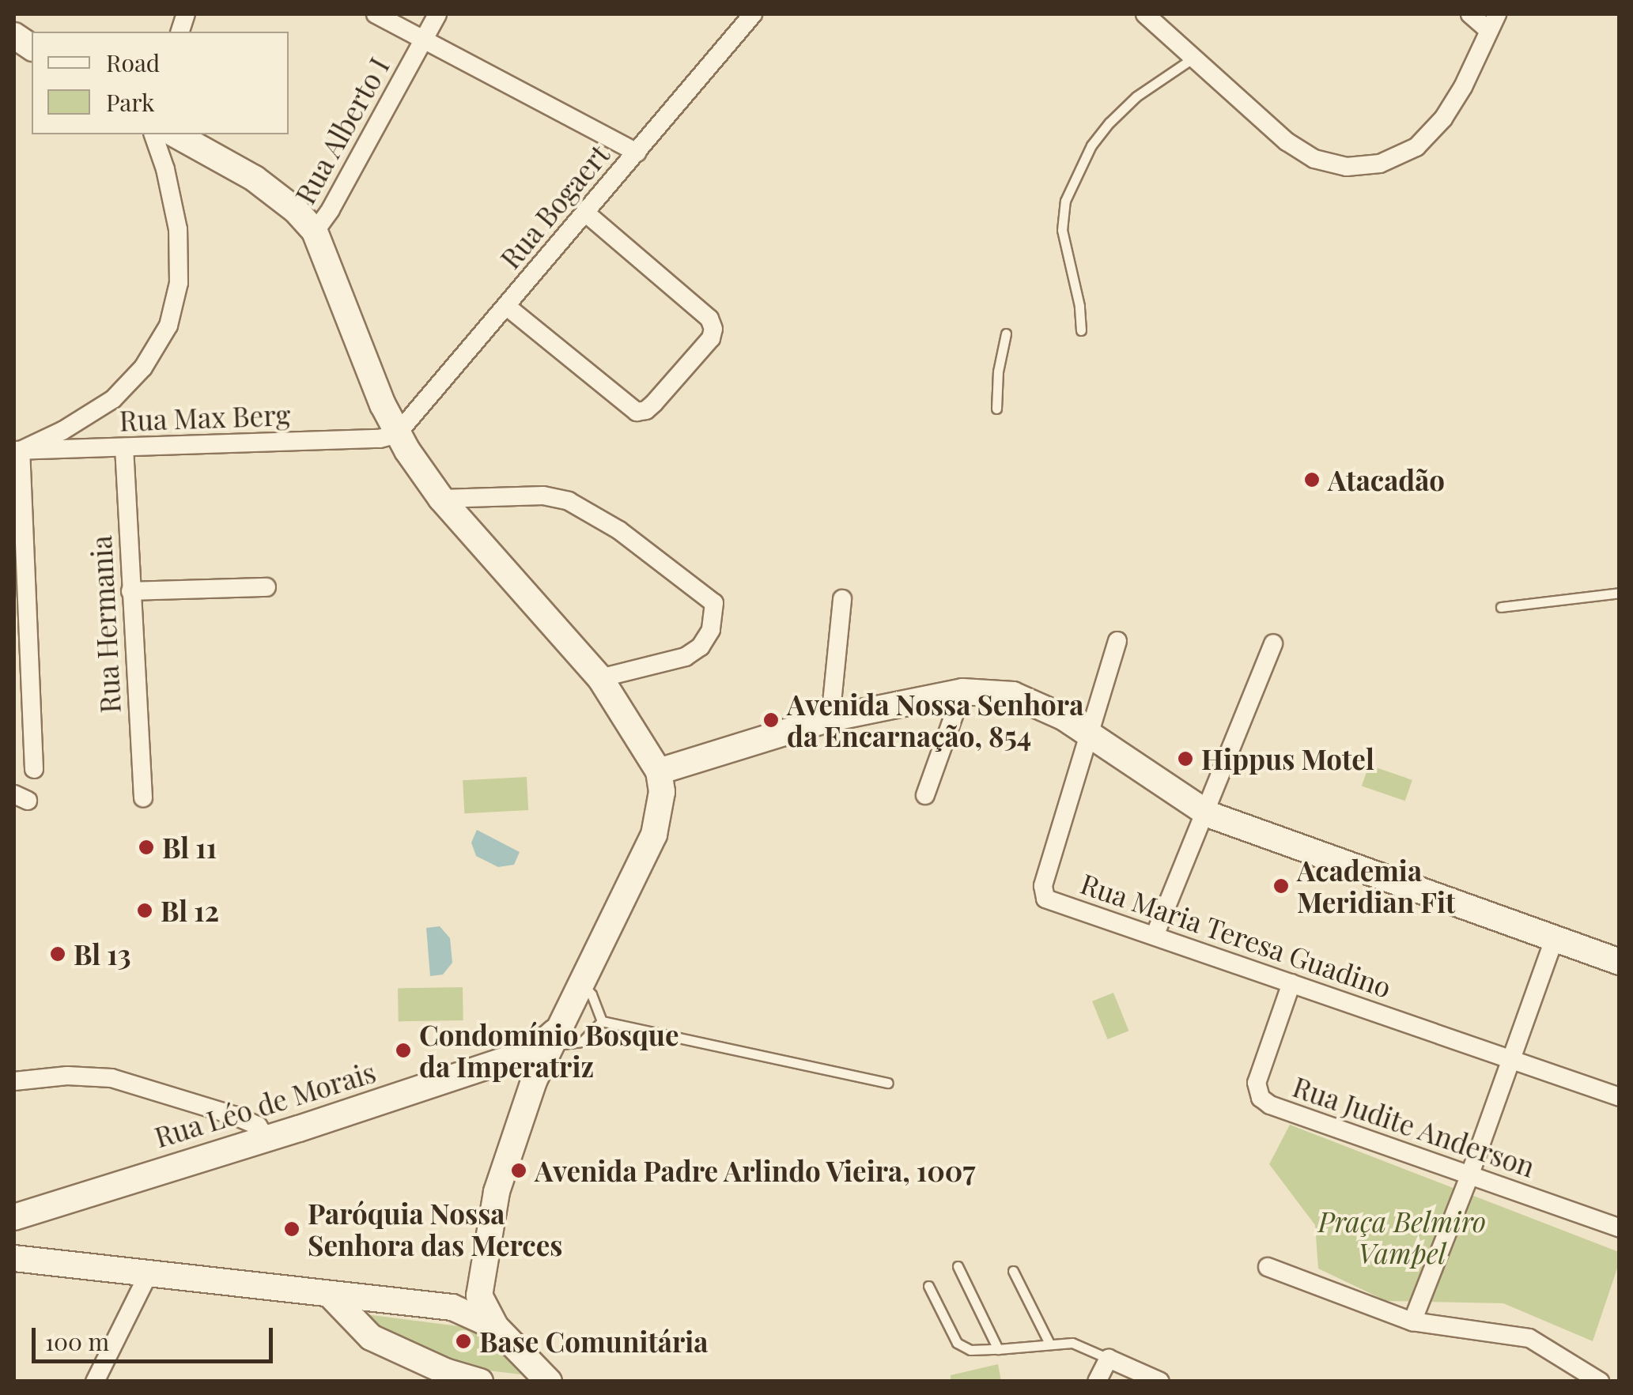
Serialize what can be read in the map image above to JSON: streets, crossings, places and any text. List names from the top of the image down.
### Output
{
  "streets": {
    "main road": ["Rua Léo de Morais"],
    "street": [
      "Rua Alberto I",
      "Rua Bogaert",
      "Rua Max Berg",
      "Rua Hermania",
      "Rua Maria Teresa Guadino",
      "Rua Judite Anderson"
    ]
  },
  "crossings": [
    ["Rua Bogaert", "Rua Max Berg"],
    ["Rua Max Berg", "Rua Hermania"],
    ["Rua Maria Teresa Guadino", "Rua Judite Anderson"]
  ],
  "parks": ["Praça Belmiro Vampel"],
  "places": [
    "Atacadão",
    "Avenida Nossa Senhora da Encarnação, 854",
    "Hippus Motel",
    "Bl 11",
    "Academia Meridian Fit",
    "Bl 12",
    "Bl 13",
    "Condomínio Bosque da Imperatriz",
    "Avenida Padre Arlindo Vieira, 1007",
    "Paróquia Nossa Senhora das Merces",
    "Base Comunitária"
  ],
  "legend": ["Road", "Park"],
  "scale_bar": "100 m"
}
